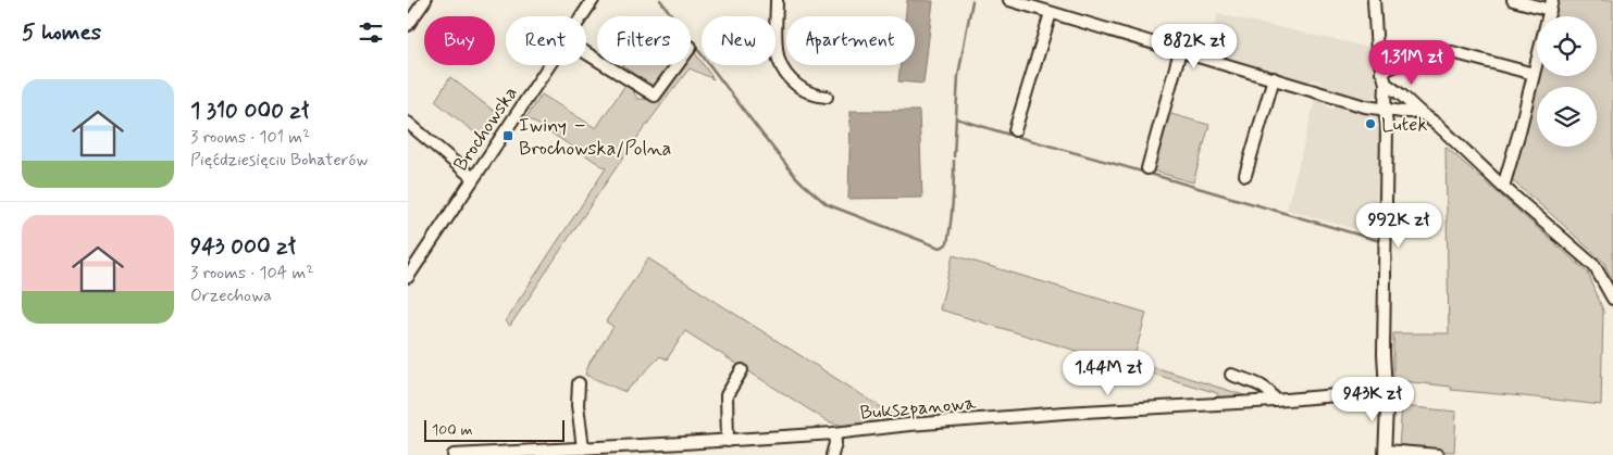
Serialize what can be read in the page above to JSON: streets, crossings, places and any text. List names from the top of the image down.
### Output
{
  "streets": {
    "street": ["Brochowska", "Bukszpanowa"]
  },
  "places": {
    "other": ["Lutek"],
    "transit": ["Iwiny – Brochowska/Polna"]
  },
  "scale_bar": "100 m",
  "page": {
    "heading": "5 homes",
    "chip": [
      "Buy",
      "Rent",
      "Filters",
      "New",
      "Apartment"
    ],
    "price": [
      "882K zł",
      "1.31M zł",
      "992K zł",
      "1.44M zł",
      "943K zł"
    ],
    "list": [
      {
        "name": "1 310 000 zł",
        "note": "3 rooms · 101 m² · Pięćdziesięciu Bohaterów"
      },
      {
        "name": "943 000 zł",
        "note": "3 rooms · 104 m² · Orzechowa"
      }
    ],
    "scale": "100 m"
  }
}
